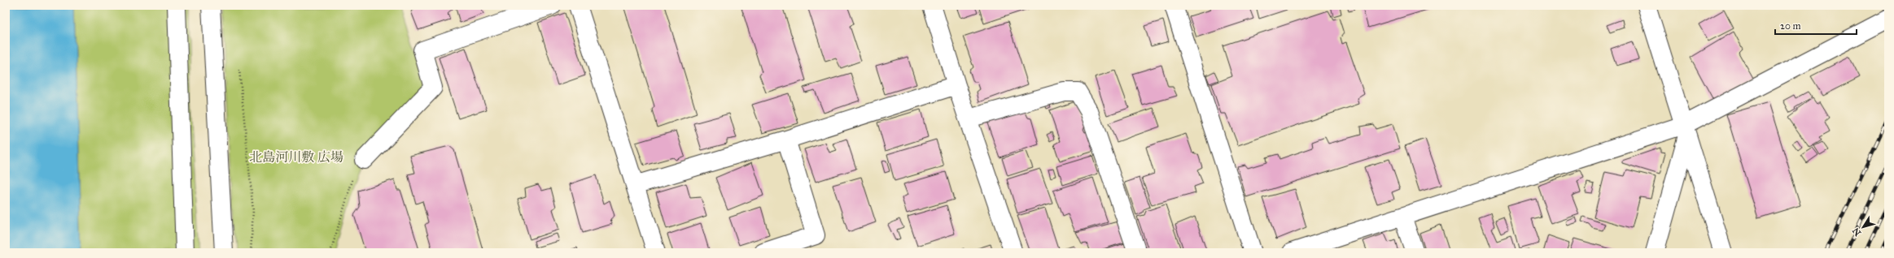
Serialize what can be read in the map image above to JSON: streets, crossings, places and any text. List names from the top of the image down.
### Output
{
  "parks": ["北島河川敷 広場"],
  "scale_bar": "20 m",
  "north": "bottom left"
}
